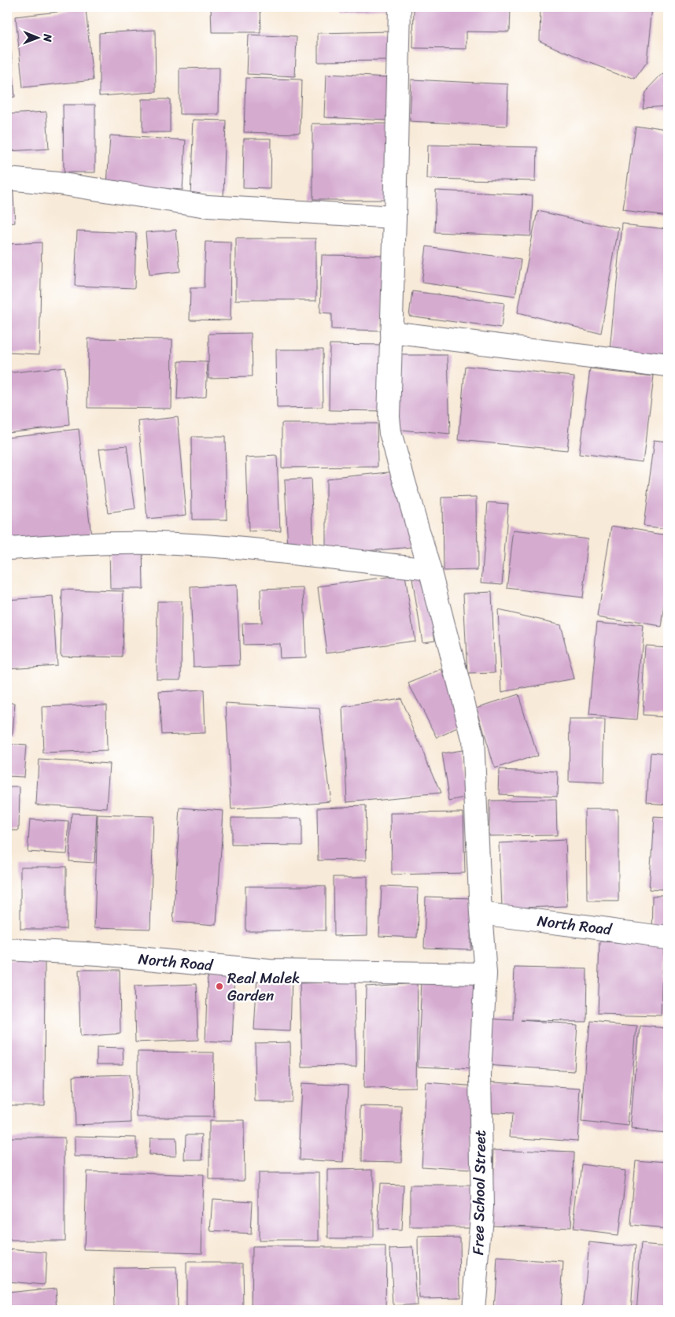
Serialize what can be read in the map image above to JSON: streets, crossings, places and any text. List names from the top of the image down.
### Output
{
  "streets": {
    "street": ["North Road", "Free School Street"]
  },
  "crossings": [
    ["North Road", "Free School Street"]
  ],
  "places": ["Real Malek Garden"],
  "north": "right"
}
